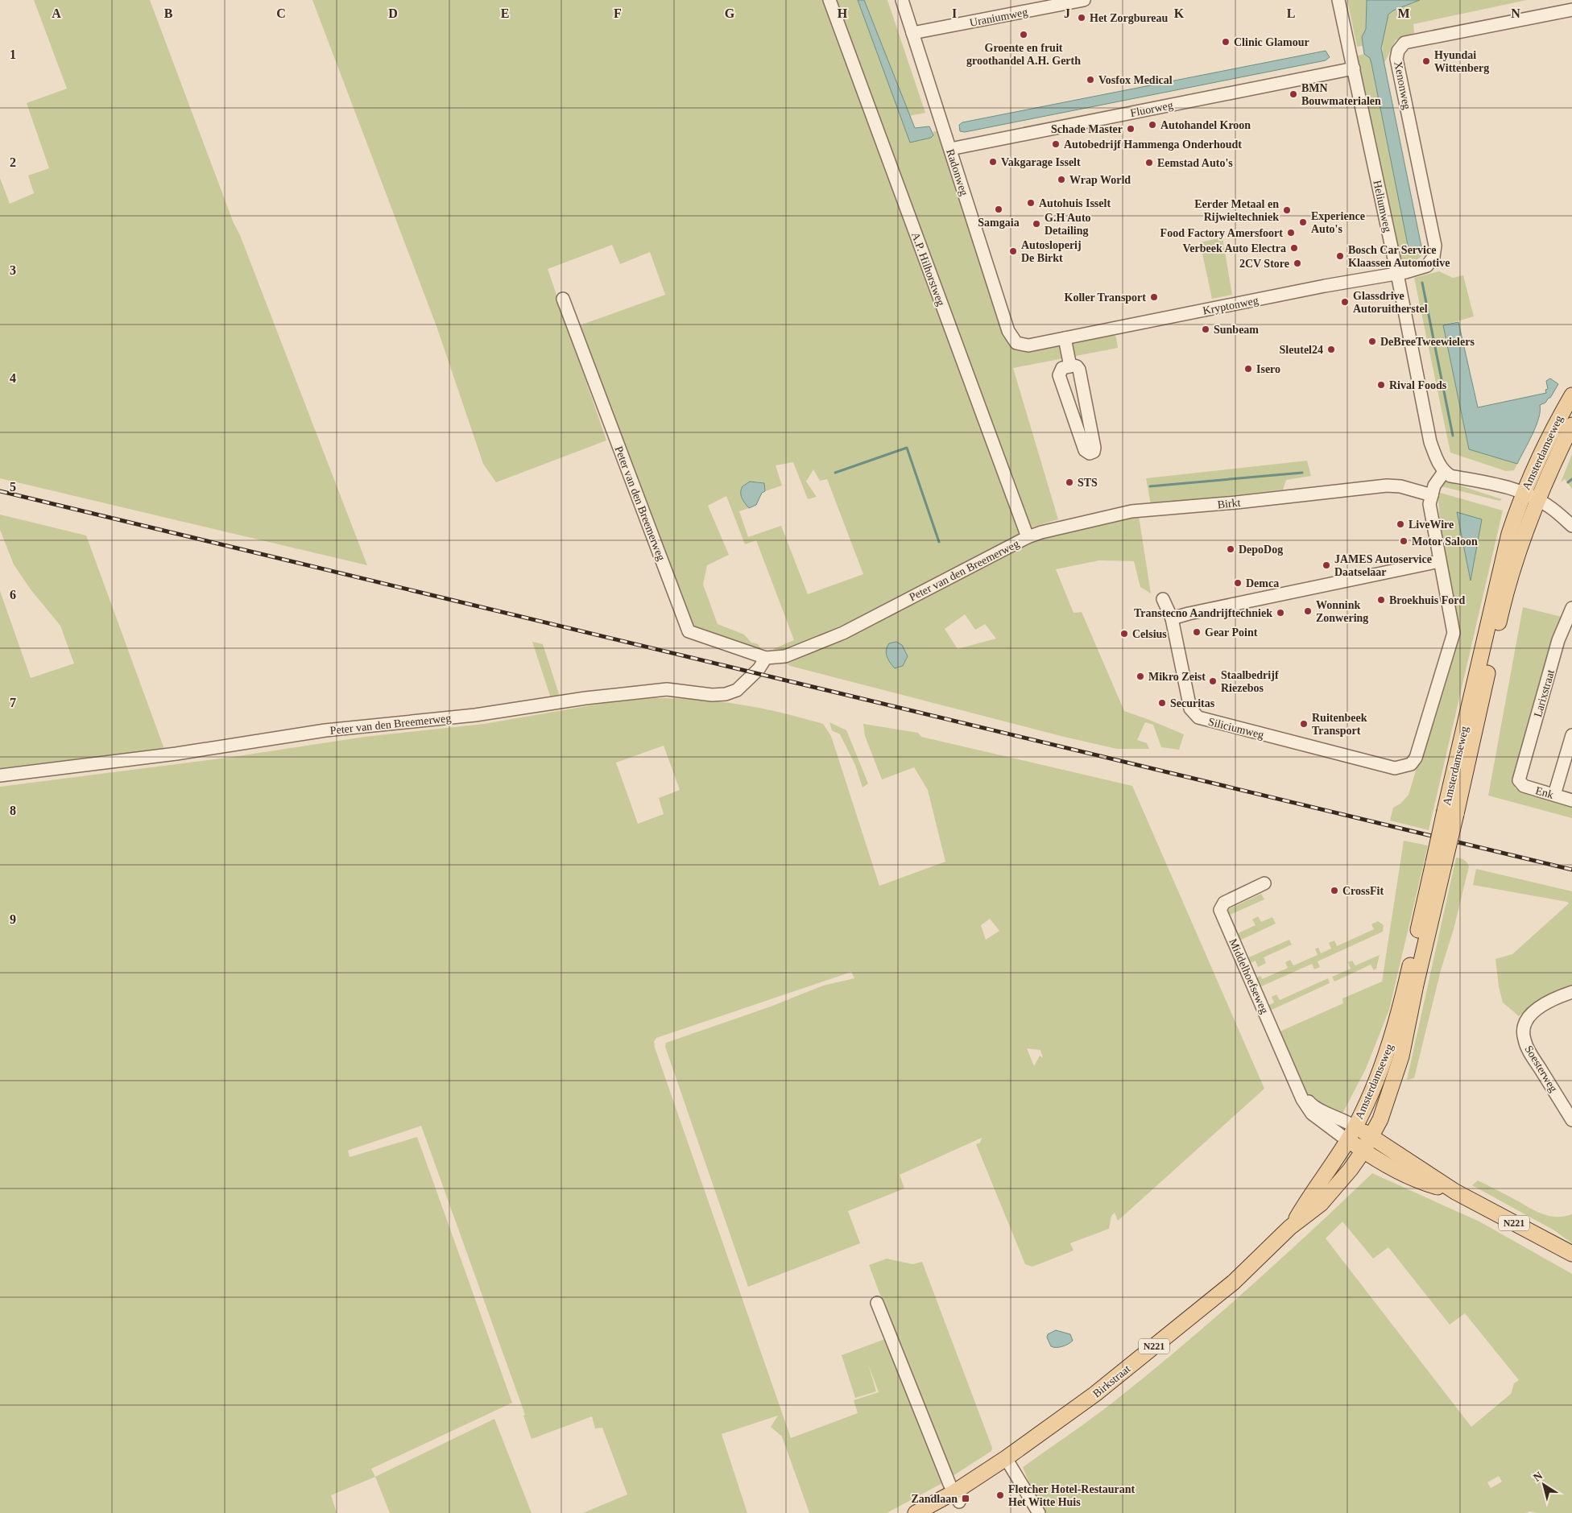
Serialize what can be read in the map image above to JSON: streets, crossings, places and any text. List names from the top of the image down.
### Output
{
  "streets": {
    "main road": ["Amsterdamseweg", "N221", "Birkstraat"],
    "street": [
      "Uraniumweg",
      "Xenonweg",
      "Fluorweg",
      "Radonweg",
      "Heliumweg",
      "A.P. Hilhorstweg",
      "Kryptonweg",
      "Peter van den Breemerweg",
      "Birkt",
      "Larixstraat",
      "Siliciumweg",
      "Enk",
      "Middelhoefseweg",
      "Soesterweg"
    ]
  },
  "crossings": [
    ["Uraniumweg", "Radonweg"],
    ["Xenonweg", "Heliumweg"],
    ["Xenonweg", "Kryptonweg"],
    ["Fluorweg", "Radonweg"],
    ["Fluorweg", "Heliumweg"],
    ["Radonweg", "Kryptonweg"],
    ["Heliumweg", "Kryptonweg"],
    ["Heliumweg", "Siliciumweg"],
    ["A.P. Hilhorstweg", "Peter van den Breemerweg"],
    ["A.P. Hilhorstweg", "Birkt"],
    ["Amsterdamseweg", "Middelhoefseweg"],
    ["Amsterdamseweg", "N221"],
    ["Amsterdamseweg", "Birkstraat"],
    ["Peter van den Breemerweg", "Birkt"],
    ["Birkt", "Siliciumweg"],
    ["Larixstraat", "Enk"],
    ["Middelhoefseweg", "N221"],
    ["Middelhoefseweg", "Birkstraat"],
    ["N221", "Birkstraat"]
  ],
  "places": {
    "other": [
      "Het Zorgbureau",
      "Groente en fruit groothandel A.H. Gerth",
      "Clinic Glamour",
      "Hyundai Wittenberg",
      "Vosfox Medical",
      "BMN Bouwmaterialen",
      "Autohandel Kroon",
      "Schade Master",
      "Autobedrijf Hammenga Onderhoudt",
      "Vakgarage Isselt",
      "Eemstad Auto's",
      "Wrap World",
      "Autohuis Isselt",
      "Samgaia",
      "Eerder Metaal en Rijwieltechniek",
      "Experience Auto's",
      "G.H Auto Detailing",
      "Food Factory Amersfoort",
      "Verbeek Auto Electra",
      "Autosloperij De Birkt",
      "Bosch Car Service Klaassen Automotive",
      "2CV Store",
      "Koller Transport",
      "Glassdrive Autoruitherstel",
      "Sunbeam",
      "DeBreeTweewielers",
      "Sleutel24",
      "Isero",
      "Rival Foods",
      "STS",
      "LiveWire",
      "Motor Saloon",
      "DepoDog",
      "JAMES Autoservice Daatselaar",
      "Demca",
      "Broekhuis Ford",
      "Wonnink Zonwering",
      "Transtecno Aandrijftechniek",
      "Gear Point",
      "Celsius",
      "Mikro Zeist",
      "Staalbedrijf Riezebos",
      "Securitas",
      "Ruitenbeek Transport",
      "CrossFit",
      "Fletcher Hotel-Restaurant Het Witte Huis"
    ],
    "transit": ["Zandlaan"]
  },
  "north": "top left",
  "grid": {
    "columns": [
      "A",
      "B",
      "C",
      "D",
      "E",
      "F",
      "G",
      "H",
      "I",
      "J",
      "K",
      "L",
      "M",
      "N"
    ],
    "rows": [
      "1",
      "2",
      "3",
      "4",
      "5",
      "6",
      "7",
      "8",
      "9"
    ]
  }
}
